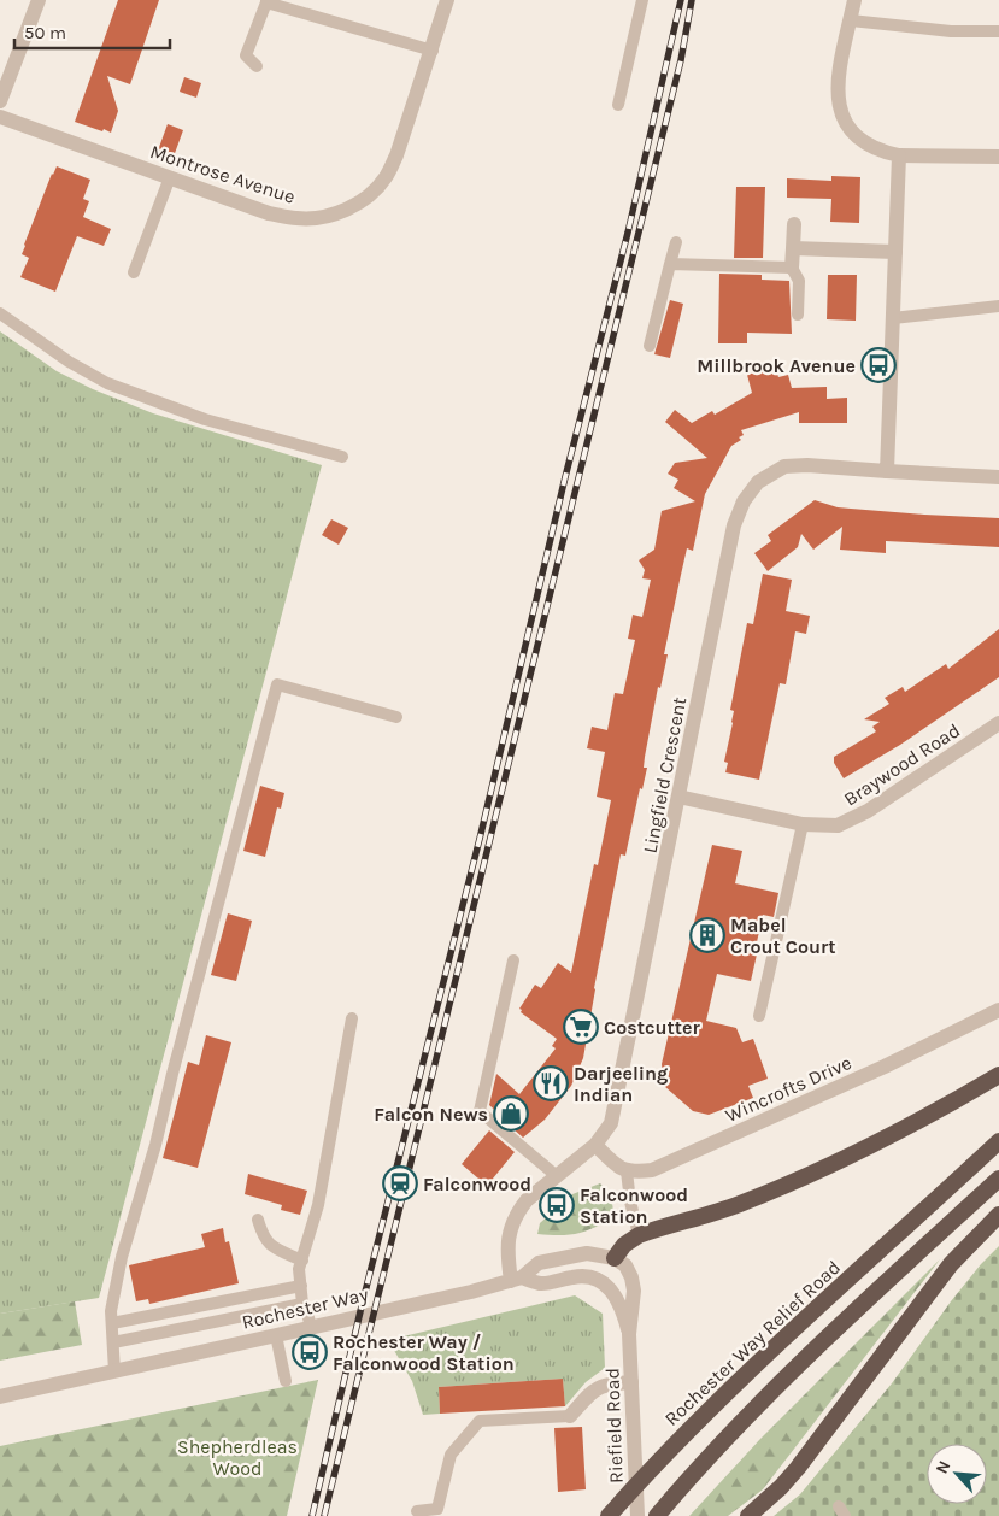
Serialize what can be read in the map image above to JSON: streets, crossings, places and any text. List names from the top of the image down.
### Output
{
  "streets": {
    "highway": ["Rochester Way Relief Road"],
    "street": [
      "Montrose Avenue",
      "Braywood Road",
      "Lingfield Crescent",
      "Wincrofts Drive",
      "Rochester Way",
      "Riefield Road"
    ]
  },
  "crossings": [
    ["Braywood Road", "Lingfield Crescent"],
    ["Lingfield Crescent", "Rochester Way"],
    ["Lingfield Crescent", "Riefield Road"],
    ["Rochester Way", "Riefield Road"]
  ],
  "parks": ["Shepherdleas Wood"],
  "places": {
    "bus stop": ["Millbrook Avenue", "Falconwood Station", "Rochester Way / Falconwood Station"],
    "building": ["Mabel Crout Court"],
    "supermarket": ["Costcutter"],
    "restaurant": ["Darjeeling Indian"],
    "shop": ["Falcon News"],
    "station": ["Falconwood"]
  },
  "scale_bar": "50 m",
  "north": "top left"
}
